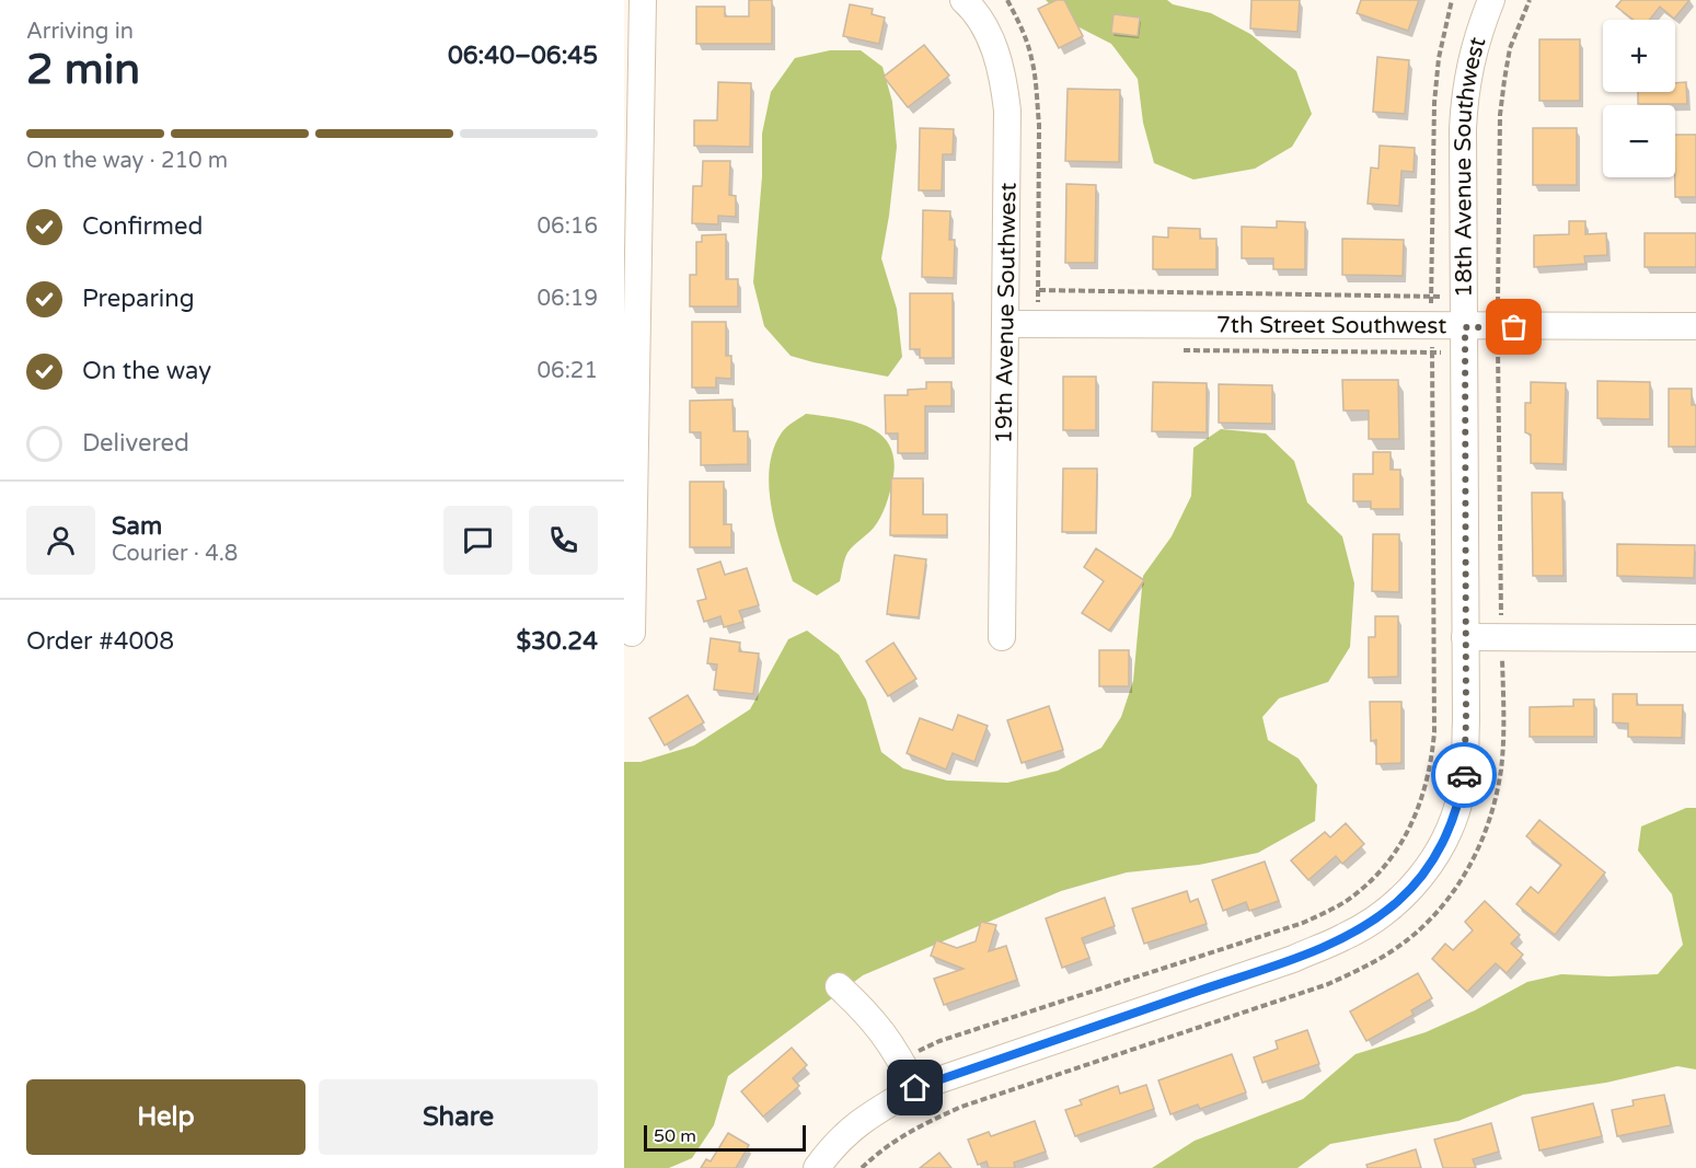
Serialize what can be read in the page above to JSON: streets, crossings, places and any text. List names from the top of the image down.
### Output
{
  "streets": {
    "street": ["18th Avenue Southwest", "19th Avenue Southwest", "7th Street Southwest"]
  },
  "crossings": [
    ["18th Avenue Southwest", "7th Street Southwest"],
    ["19th Avenue Southwest", "7th Street Southwest"]
  ],
  "scale_bar": "50 m",
  "page": {
    "heading": ["2 min", "Arriving in", "06:40–06:45"],
    "panel": [
      "Sam",
      "Courier · 4.8",
      "Order #4008",
      "$30.24"
    ],
    "map_buttons": ["+", "−"],
    "bar": "On the way · 210 m",
    "list": [
      ["Confirmed", "06:16"],
      ["Preparing", "06:19"],
      ["On the way", "06:21"],
      "Delivered"
    ],
    "buttons": ["Help", "Share"],
    "scale": "50 m"
  }
}
